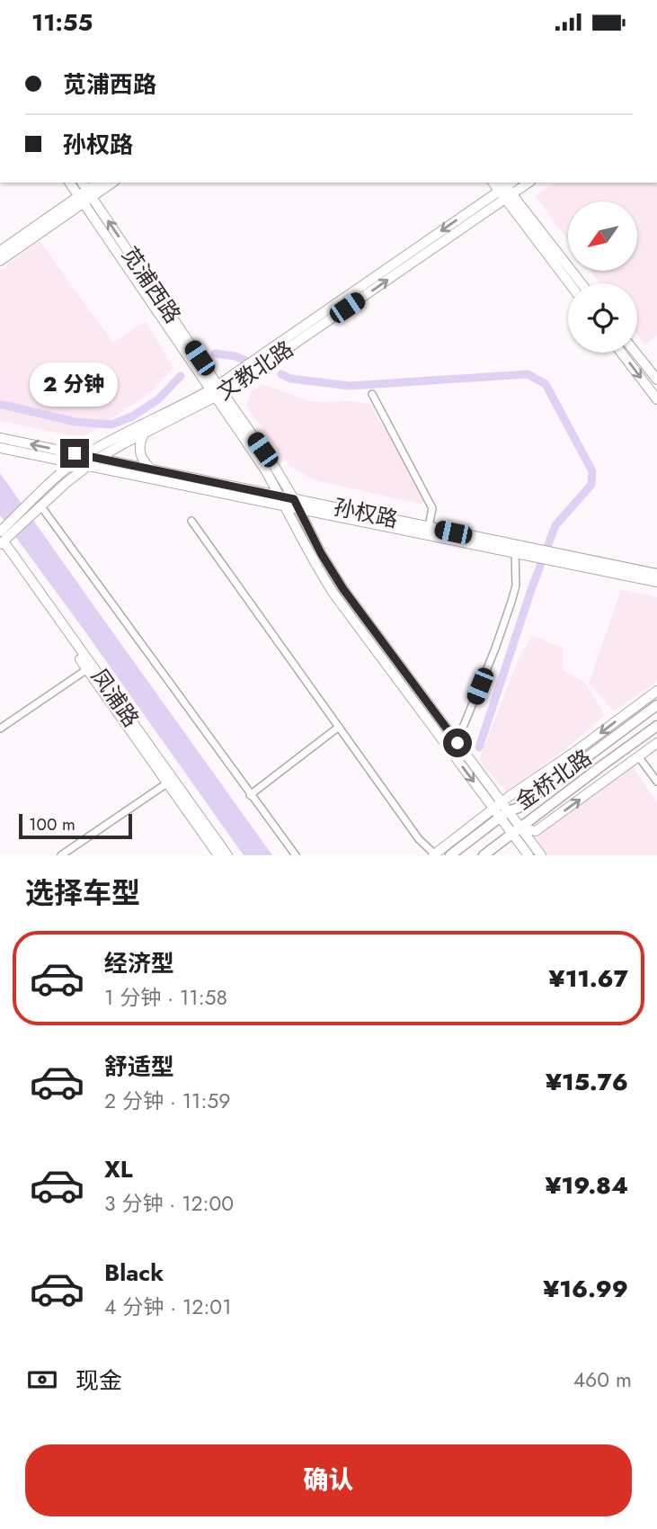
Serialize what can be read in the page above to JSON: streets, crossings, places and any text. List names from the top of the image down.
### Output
{
  "streets": {
    "main road": ["金桥北路"],
    "street": [
      "苋浦西路",
      "文教北路",
      "孙权路",
      "凤浦路"
    ]
  },
  "crossings": [
    ["苋浦西路", "文教北路"],
    ["苋浦西路", "孙权路"],
    ["苋浦西路", "金桥北路"],
    ["文教北路", "孙权路"],
    ["文教北路", "凤浦路"]
  ],
  "scale_bar": "100 m",
  "north": "bottom left",
  "page": {
    "status": "11:55",
    "banner": ["苋浦西路", "孙权路"],
    "bubble": "2 分钟",
    "scale": "100 m",
    "heading": "选择车型",
    "list": [
      {
        "name": "经济型",
        "note": "1 分钟 · 11:58",
        "value": "¥11.67"
      },
      {
        "name": "舒适型",
        "note": "2 分钟 · 11:59",
        "value": "¥15.76"
      },
      {
        "name": "XL",
        "note": "3 分钟 · 12:00",
        "value": "¥19.84"
      },
      {
        "name": "Black",
        "note": "4 分钟 · 12:01",
        "value": "¥16.99"
      }
    ],
    "pay": ["现金", "460 m"],
    "buttons": "确认"
  }
}
